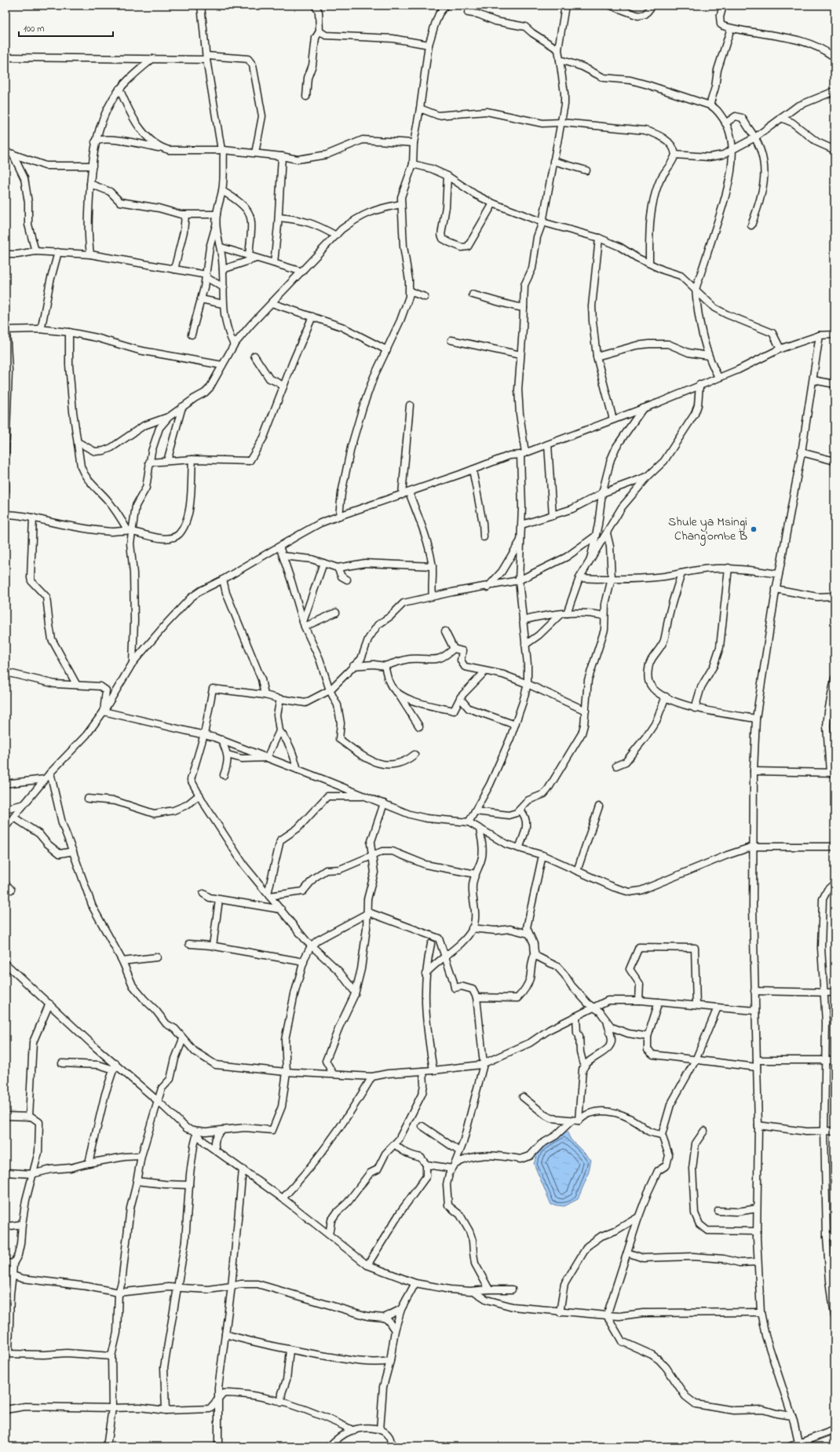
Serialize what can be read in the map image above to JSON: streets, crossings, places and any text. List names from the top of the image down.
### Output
{
  "places": ["Shule ya Msingi Chang'ombe B"],
  "scale_bar": "100 m"
}
